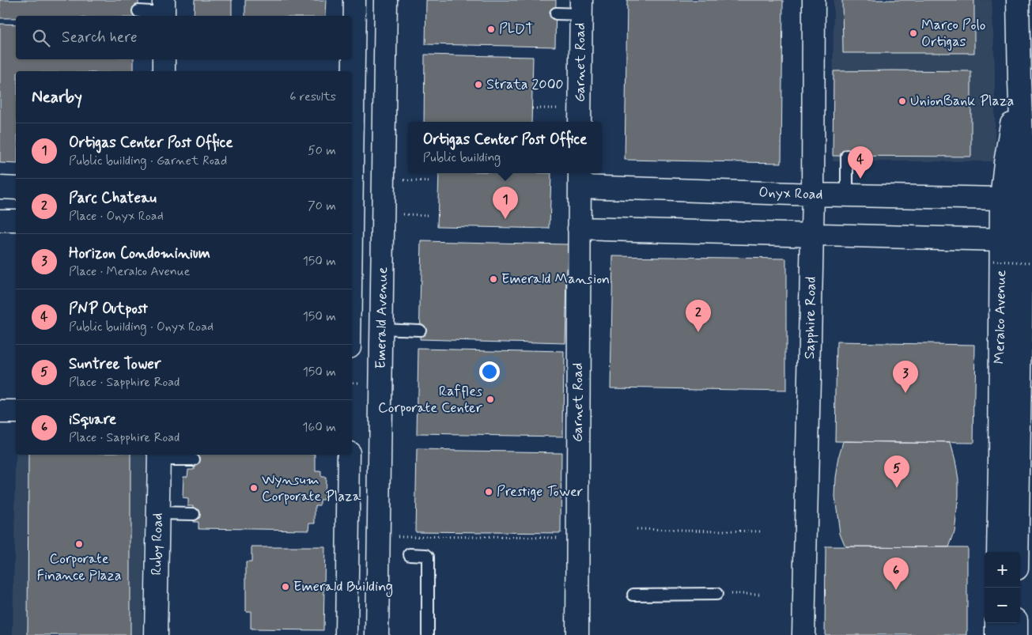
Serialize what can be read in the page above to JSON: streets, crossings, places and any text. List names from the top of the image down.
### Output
{
  "streets": {
    "street": [
      "Garnet Road",
      "Onyx Road",
      "Meralco Avenue",
      "Emerald Avenue",
      "Sapphire Road",
      "Ruby Road"
    ]
  },
  "crossings": [
    ["Garnet Road", "Onyx Road"],
    ["Onyx Road", "Meralco Avenue"],
    ["Onyx Road", "Sapphire Road"]
  ],
  "places": [
    "PLDT",
    "Marco Polo Ortigas",
    "Strata 2000",
    "UnionBank Plaza",
    "Emerald Mansion",
    "Raffles Corporate Center",
    "Wynsum Corporate Plaza",
    "Prestige Tower",
    "Corporate Finance Plaza",
    "Emerald Building"
  ],
  "page": {
    "search": "Search here",
    "heading": ["Nearby", "6 results"],
    "popup": ["Ortigas Center Post Office", "Public building"],
    "list": [
      {
        "mark": "1",
        "name": "Ortigas Center Post Office",
        "note": "Public building · Garnet Road",
        "value": "50 m"
      },
      {
        "mark": "2",
        "name": "Parc Chateau",
        "note": "Place · Onyx Road",
        "value": "70 m"
      },
      {
        "mark": "3",
        "name": "Horizon Condominium",
        "note": "Place · Meralco Avenue",
        "value": "150 m"
      },
      {
        "mark": "4",
        "name": "PNP Outpost",
        "note": "Public building · Onyx Road",
        "value": "150 m"
      },
      {
        "mark": "5",
        "name": "Suntree Tower",
        "note": "Place · Sapphire Road",
        "value": "150 m"
      },
      {
        "mark": "6",
        "name": "iSquare",
        "note": "Place · Sapphire Road",
        "value": "160 m"
      }
    ],
    "pins": [
      "4",
      "1",
      "2",
      "3",
      "5",
      "6"
    ],
    "map_buttons": ["+", "−"]
  }
}
